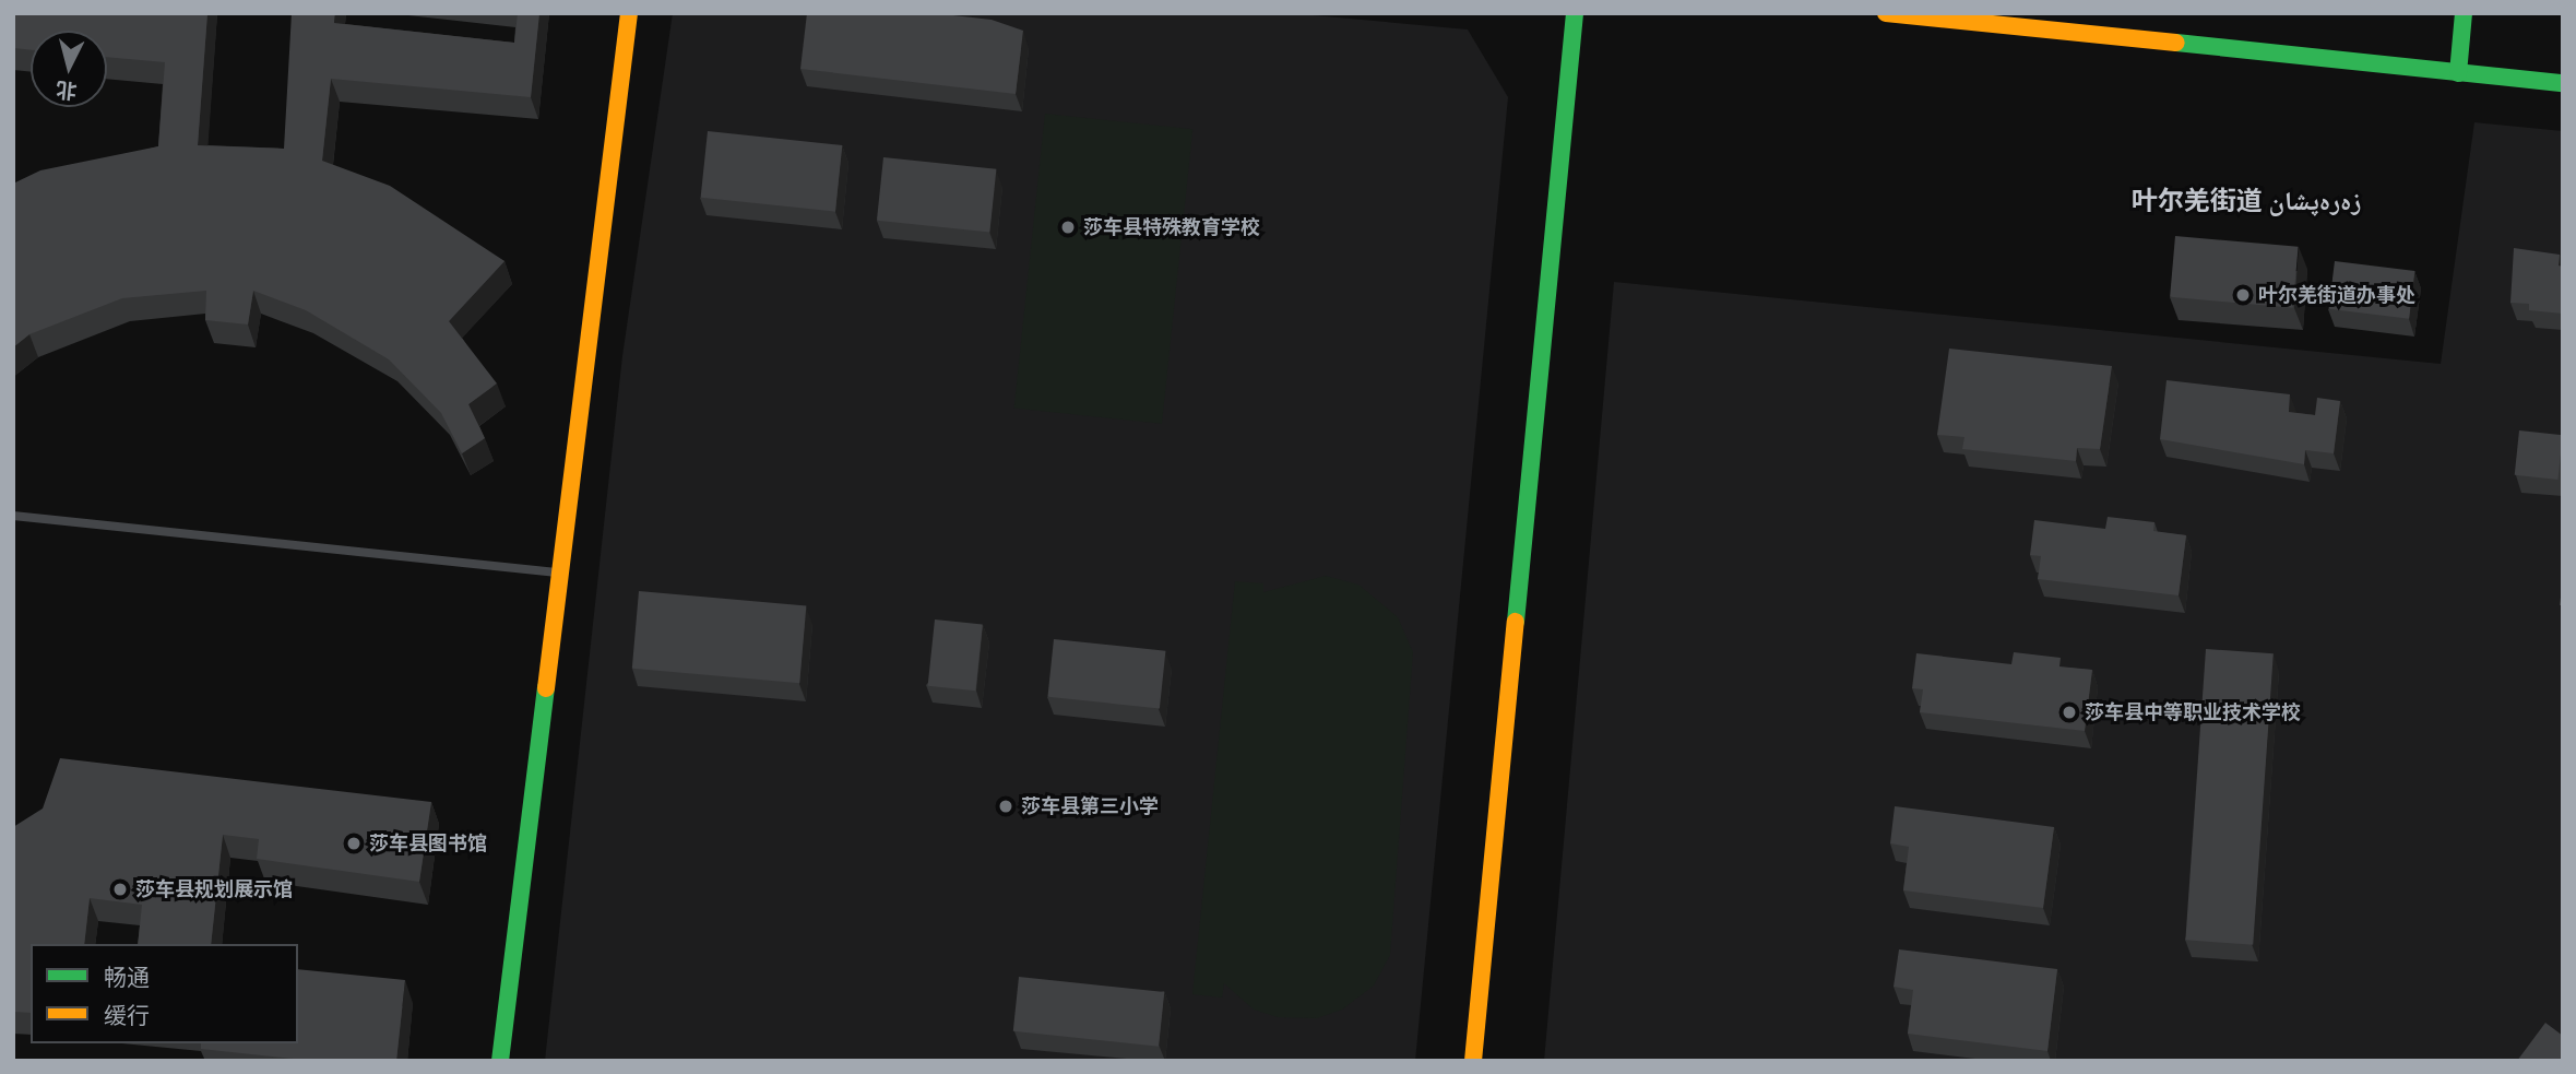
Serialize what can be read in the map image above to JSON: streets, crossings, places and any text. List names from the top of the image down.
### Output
{
  "districts": ["叶尔羌街道 زەرەپشان"],
  "places": [
    "莎车县特殊教育学校",
    "叶尔羌街道办事处",
    "莎车县中等职业技术学校",
    "莎车县第三小学",
    "莎车县图书馆",
    "莎车县规划展示馆"
  ],
  "legend": ["畅通", "缓行"],
  "north": "bottom"
}
